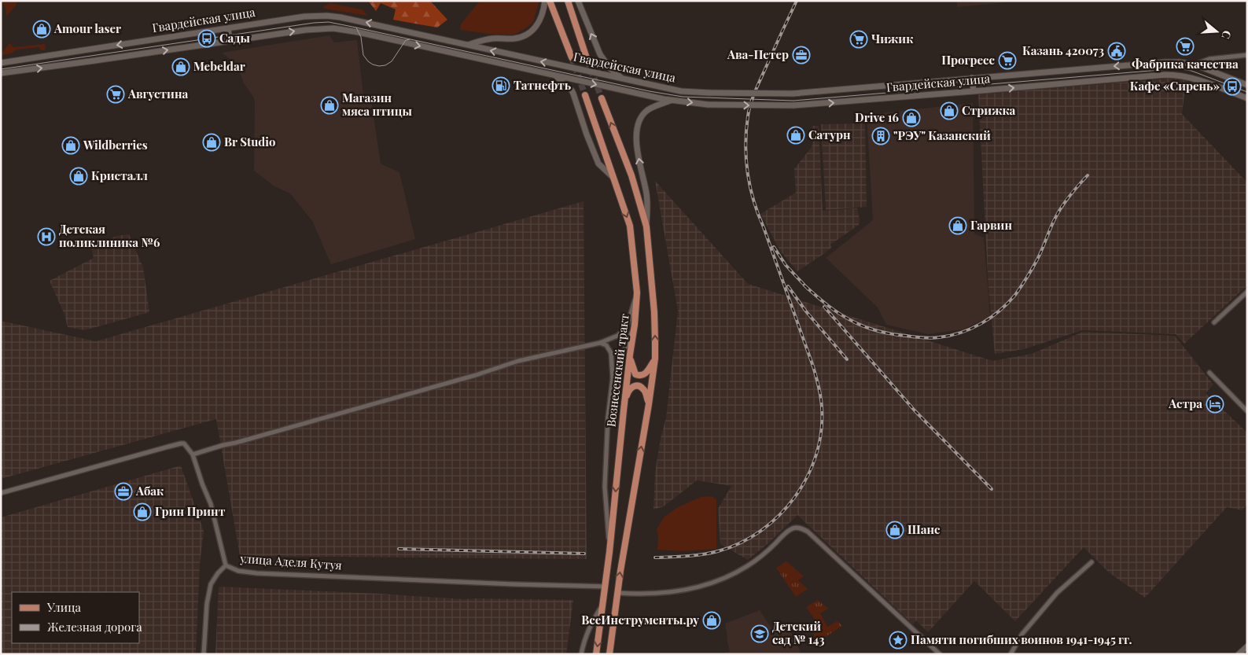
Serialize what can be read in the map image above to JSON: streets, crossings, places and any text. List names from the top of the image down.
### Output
{
  "streets": {
    "main road": ["Гвардейская улица", "Вознесенский тракт"],
    "street": ["улица Аделя Кутуя"]
  },
  "crossings": [
    ["Вознесенский тракт", "улица Аделя Кутуя"]
  ],
  "places": {
    "shop": [
      "Amour laser",
      "Mebeldar",
      "Магазин мяса птицы",
      "Стрижка",
      "Drive 16",
      "Сатурн",
      "Br Studio",
      "Wildberries",
      "Кристалл",
      "Гарвин",
      "Грин Принт",
      "Шанс",
      "ВсеИнструменты.ру"
    ],
    "bus stop": ["Сады", "Кафе «Сирень»"],
    "supermarket": [
      "Чижик",
      "Фабрика качества",
      "Прогресс",
      "Августина"
    ],
    "public building": ["Казань 420073"],
    "office": ["Ава-Петер", "Абак"],
    "fuel station": ["Татнефть"],
    "building": ["\"РЭУ\" Казанский"],
    "hospital": ["Детская поликлиника №6"],
    "hotel": ["Астра"],
    "school or university": ["Детский сад № 143"],
    "place": ["Памяти погибших воинов 1941-1945 гг."]
  },
  "legend": ["Улица", "Железная дорога"],
  "north": "right"
}
